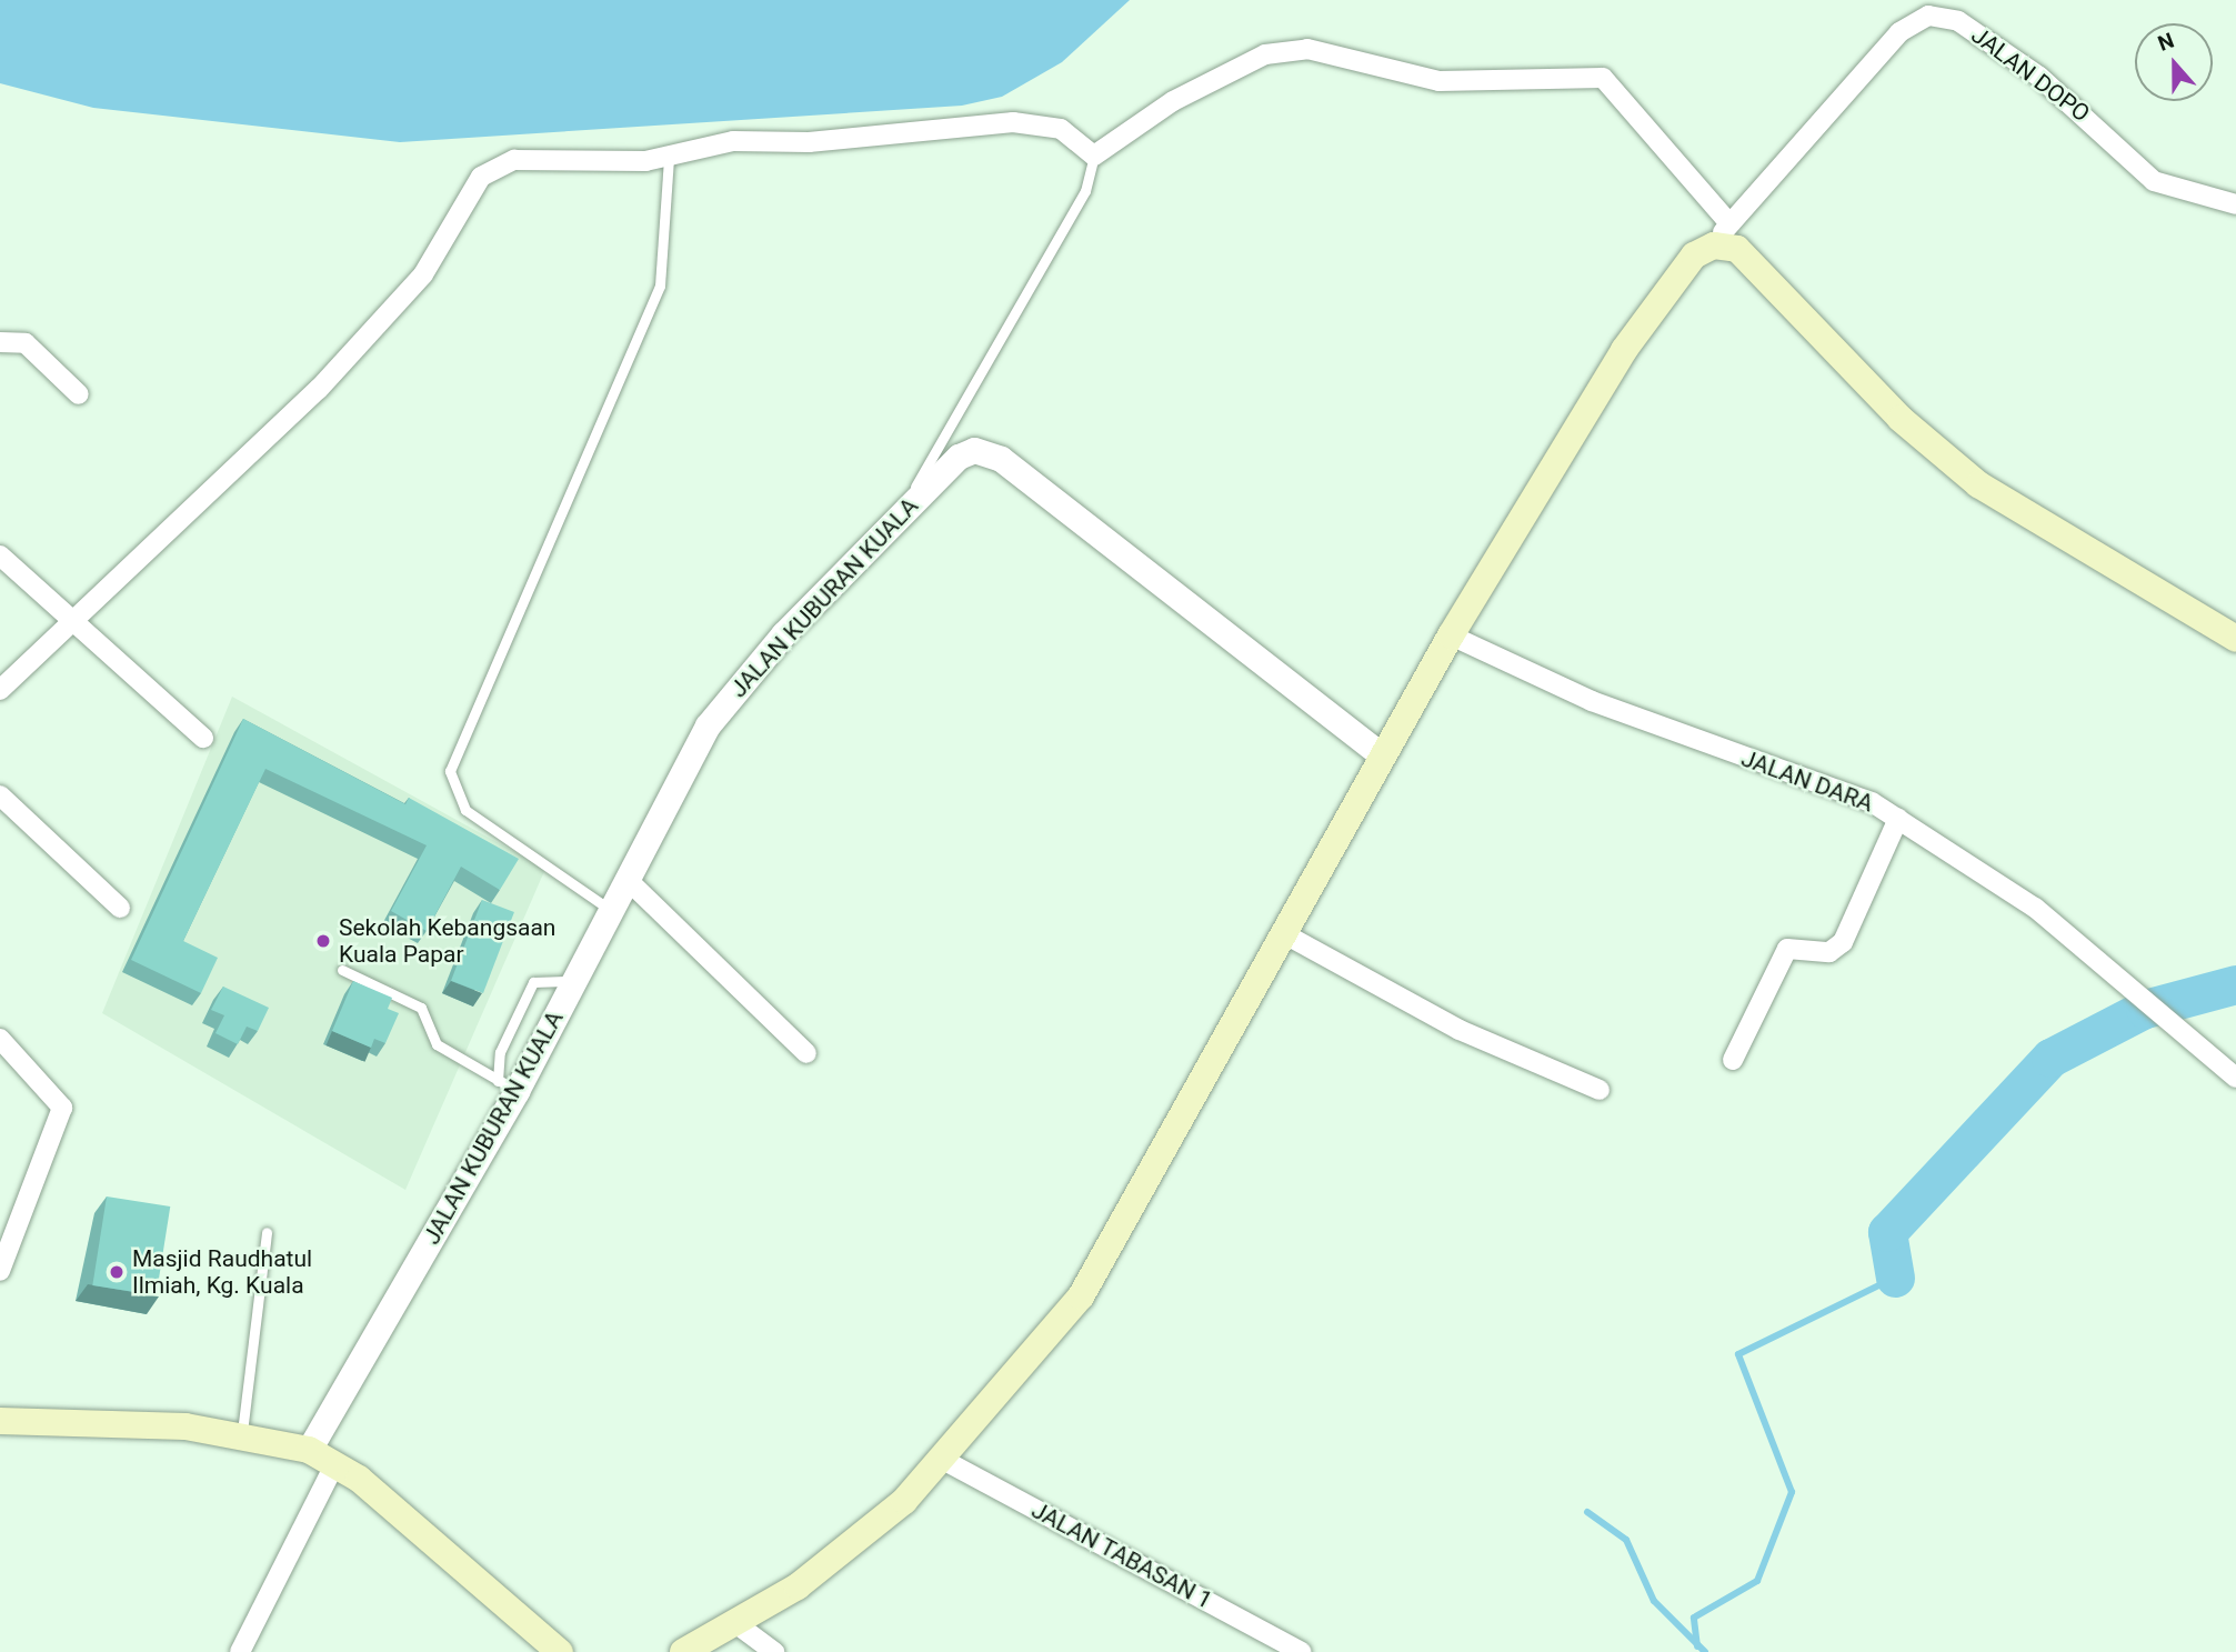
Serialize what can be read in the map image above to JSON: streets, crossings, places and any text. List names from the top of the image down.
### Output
{
  "streets": {
    "street": [
      "JALAN DOPO",
      "JALAN KUBURAN KUALA",
      "JALAN DARA",
      "JALAN TABASAN 1"
    ]
  },
  "places": ["Sekolah Kebangsaan Kuala Papar", "Masjid Raudhatul Ilmiah, Kg. Kuala"],
  "north": "top"
}
